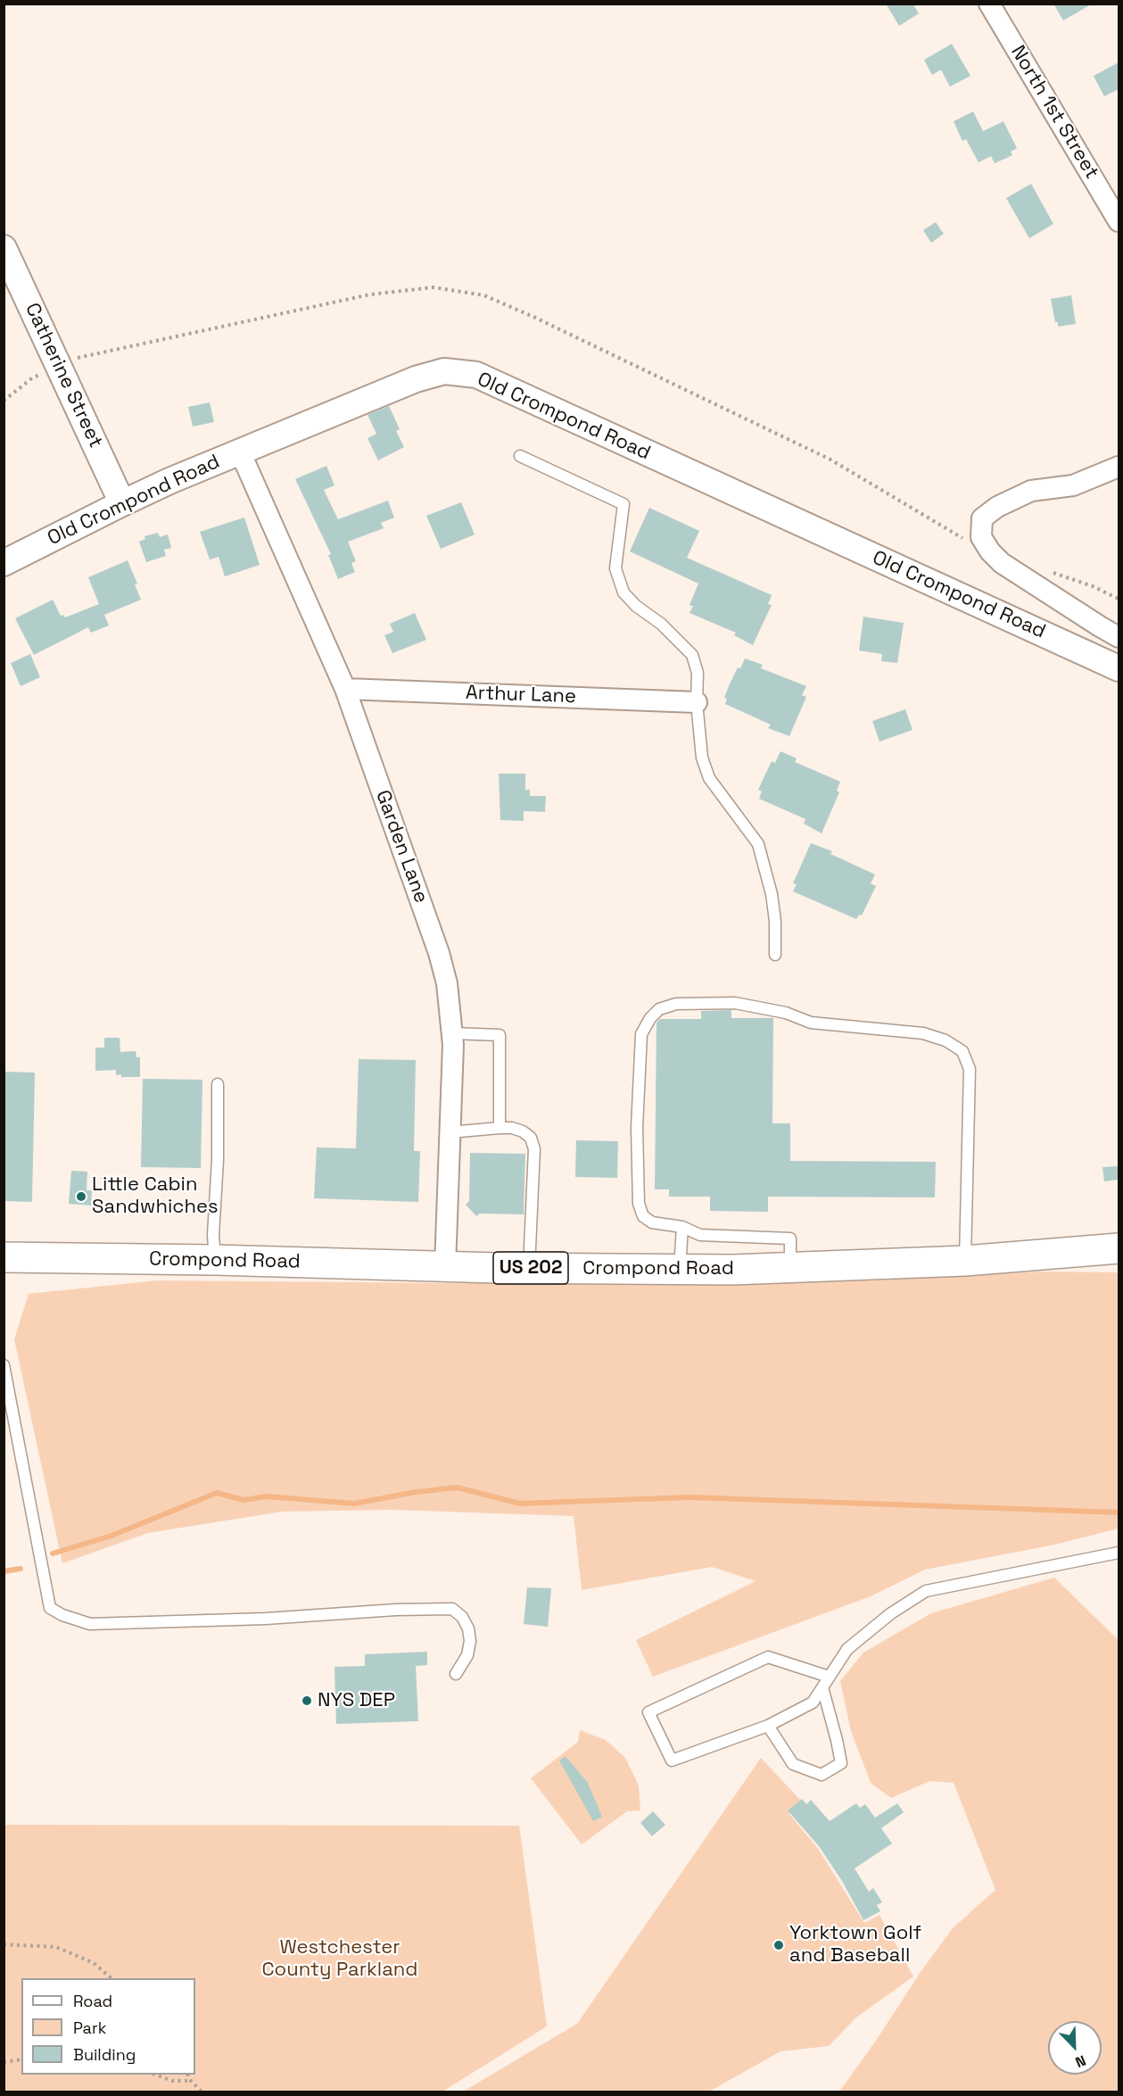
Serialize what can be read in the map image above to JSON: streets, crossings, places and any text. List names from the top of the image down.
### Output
{
  "streets": {
    "highway": ["Crompond Road", "US 202"],
    "street": [
      "North 1st Street",
      "Catherine Street",
      "Old Crompond Road",
      "Arthur Lane",
      "Garden Lane"
    ]
  },
  "crossings": [
    ["Catherine Street", "Old Crompond Road"],
    ["Old Crompond Road", "Garden Lane"],
    ["Arthur Lane", "Garden Lane"],
    ["Garden Lane", "Crompond Road"]
  ],
  "parks": ["Westchester County Parkland"],
  "places": ["Little Cabin Sandwhiches", "NYS DEP", "Yorktown Golf and Baseball"],
  "legend": ["Road", "Park", "Building"],
  "north": "bottom right"
}
